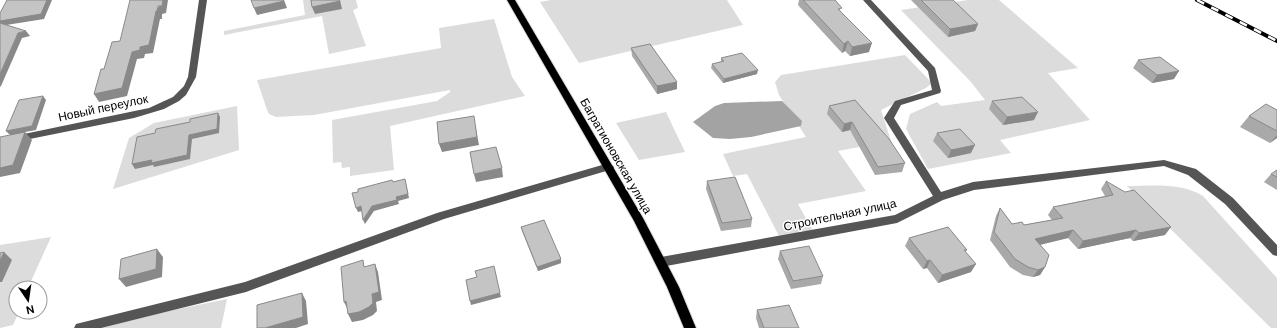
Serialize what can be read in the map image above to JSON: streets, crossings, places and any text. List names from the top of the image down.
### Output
{
  "streets": {
    "main road": ["Багратионовская улица"],
    "street": ["Новый переулок", "Строительная улица"]
  },
  "crossings": [
    ["Багратионовская улица", "Строительная улица"]
  ],
  "north": "bottom"
}
